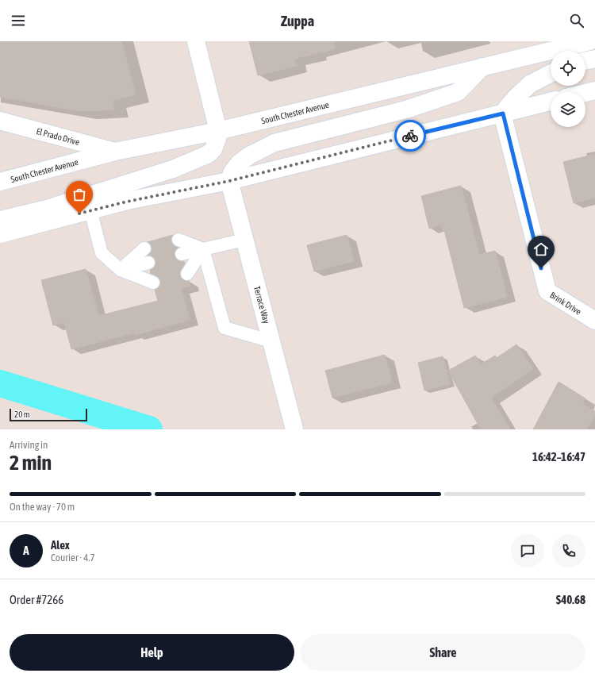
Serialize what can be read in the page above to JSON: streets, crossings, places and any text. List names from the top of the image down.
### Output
{
  "streets": {
    "main road": [
      "South Chester Avenue",
      "El Prado Drive",
      "Brink Drive",
      "Terrace Way"
    ]
  },
  "crossings": [
    ["South Chester Avenue", "El Prado Drive"]
  ],
  "scale_bar": "20 m",
  "page": {
    "header": "Zuppa",
    "scale": "20 m",
    "heading": ["2 min", "Arriving in", "16:42–16:47"],
    "panel": [
      "Alex",
      "Courier · 4.7",
      "Order #7266",
      "$40.68"
    ],
    "bar": "On the way · 70 m",
    "round": "A",
    "buttons": ["Help", "Share"]
  }
}
